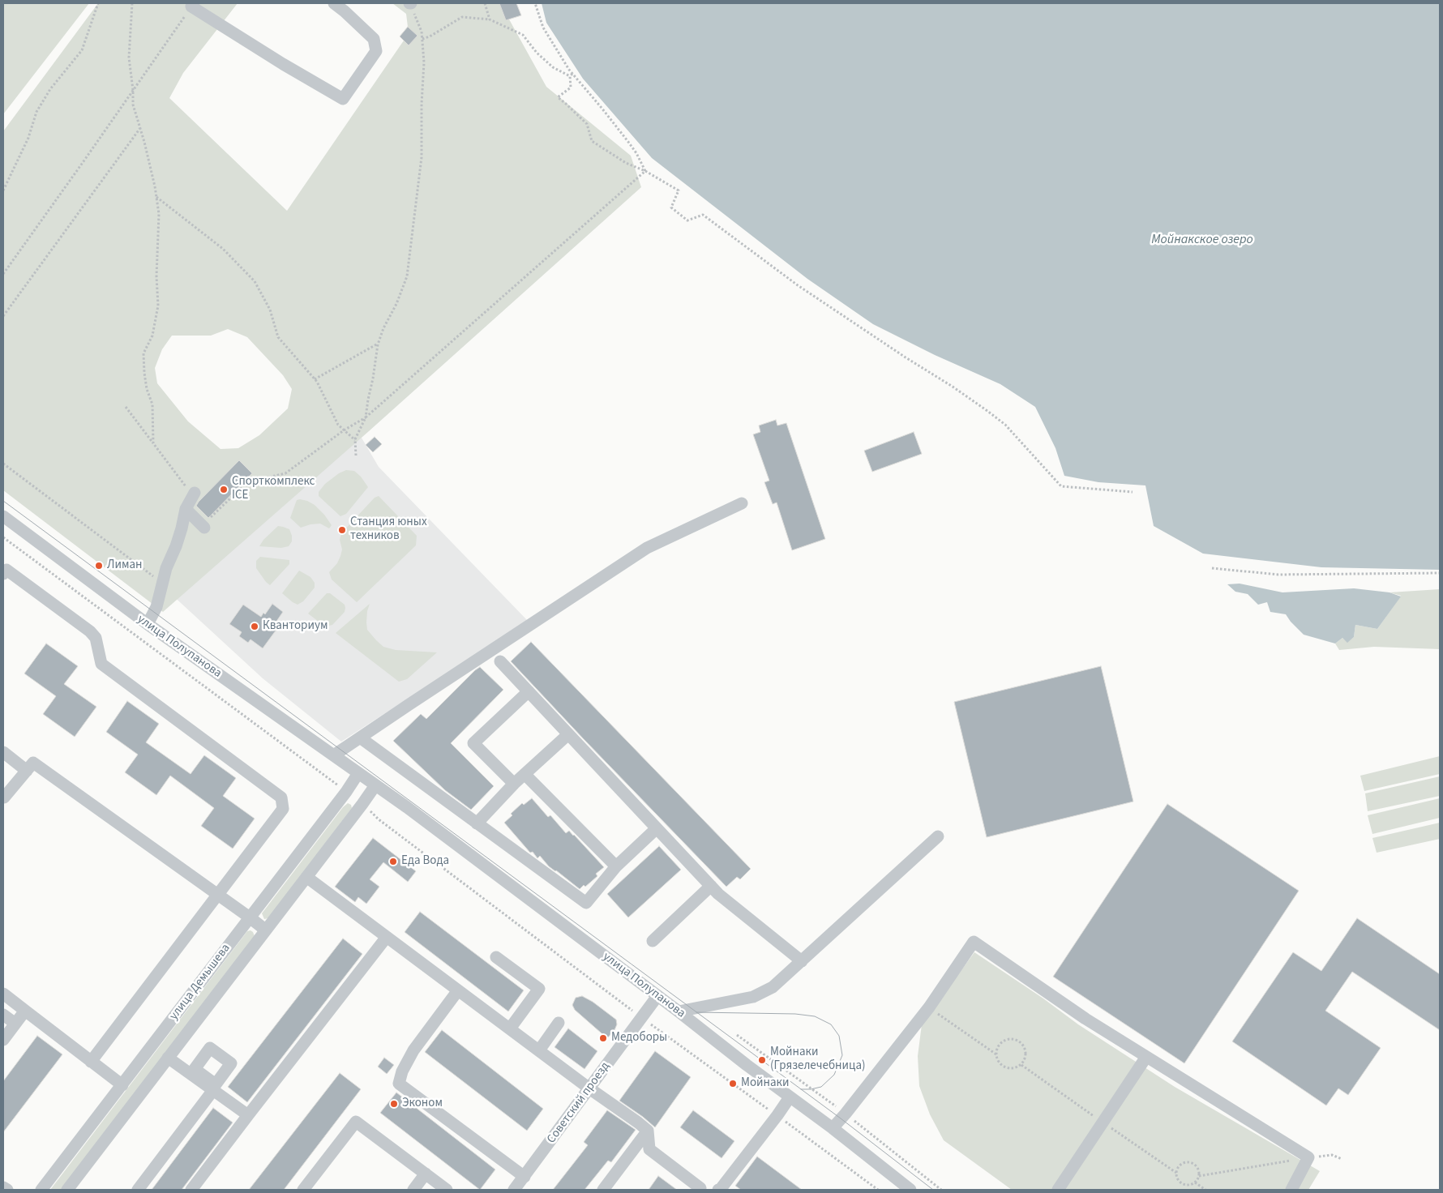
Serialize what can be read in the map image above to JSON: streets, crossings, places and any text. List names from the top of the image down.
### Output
{
  "streets": {
    "street": ["улица Полупанова", "улица Демышева", "Советский проезд"]
  },
  "crossings": [
    ["улица Полупанова", "улица Демышева"],
    ["улица Полупанова", "Советский проезд"]
  ],
  "water": ["Мойнакское озеро"],
  "places": [
    "Спорткомплекс ICE",
    "Станция юных техников",
    "Лиман",
    "Кванториум",
    "Еда Вода",
    "Медоборы",
    "Мойнаки (Грязелечебница)",
    "Мойнаки",
    "Эконом"
  ]
}
